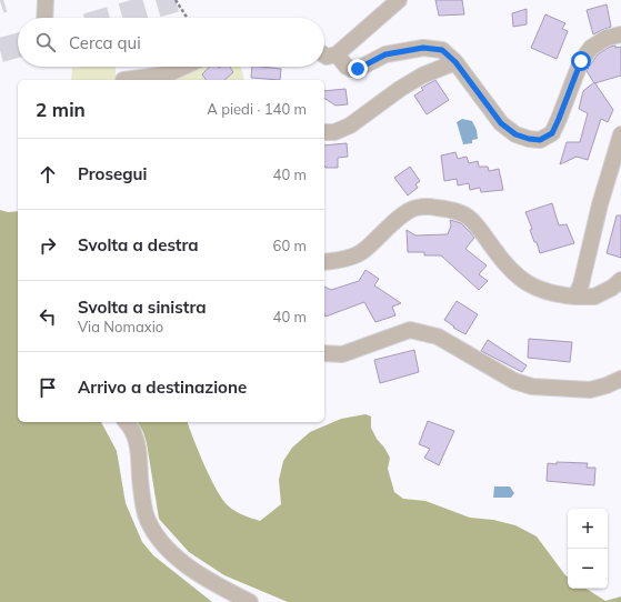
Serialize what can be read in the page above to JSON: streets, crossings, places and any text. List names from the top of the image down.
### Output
{
  "page": {
    "search": "Cerca qui",
    "heading": ["2 min", "A piedi · 140 m"],
    "list": [
      ["Prosegui", "40 m"],
      ["Svolta a destra", "60 m"],
      ["Svolta a sinistra", "Via Nomaxio", "40 m"],
      "Arrivo a destinazione"
    ],
    "map_buttons": ["+", "−"]
  }
}
